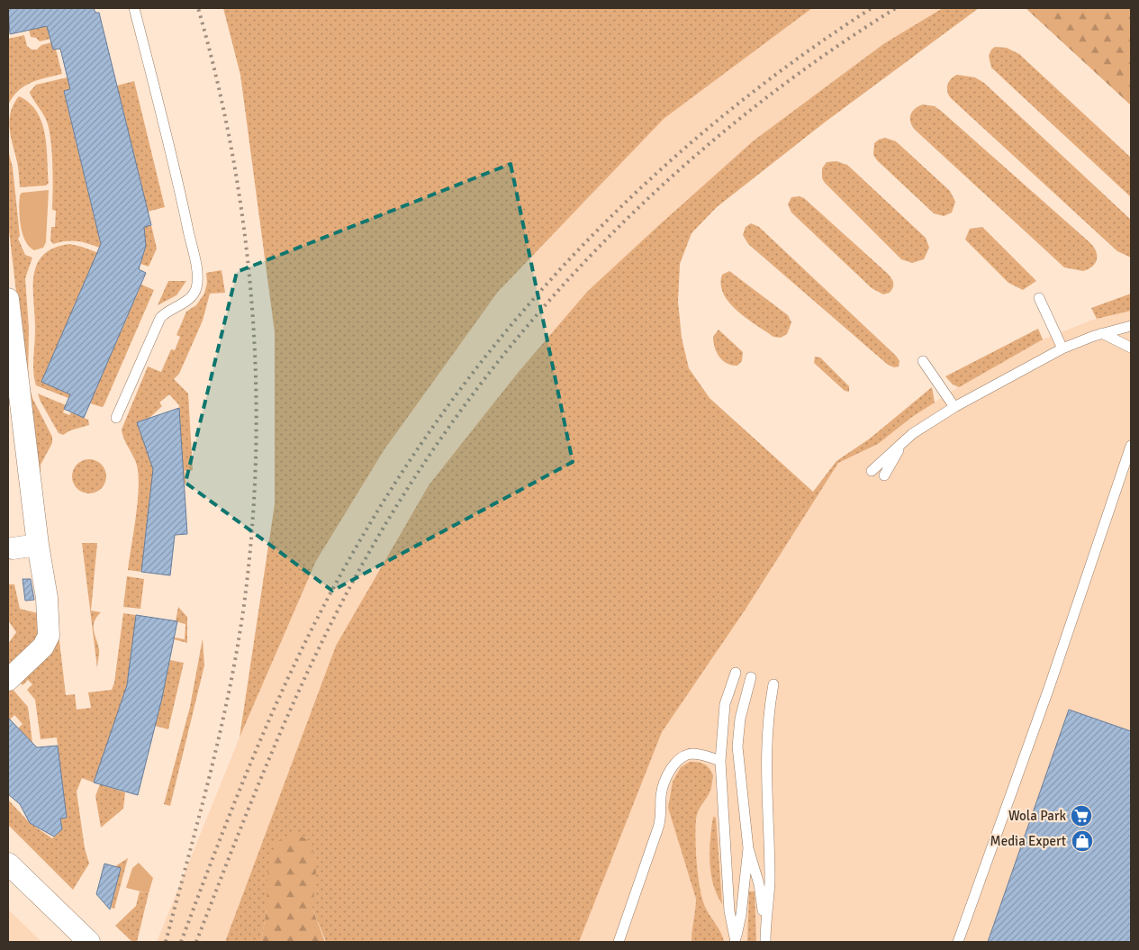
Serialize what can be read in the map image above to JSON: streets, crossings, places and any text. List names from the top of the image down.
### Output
{
  "places": {
    "supermarket": ["Wola Park"],
    "shop": ["Media Expert"]
  }
}
